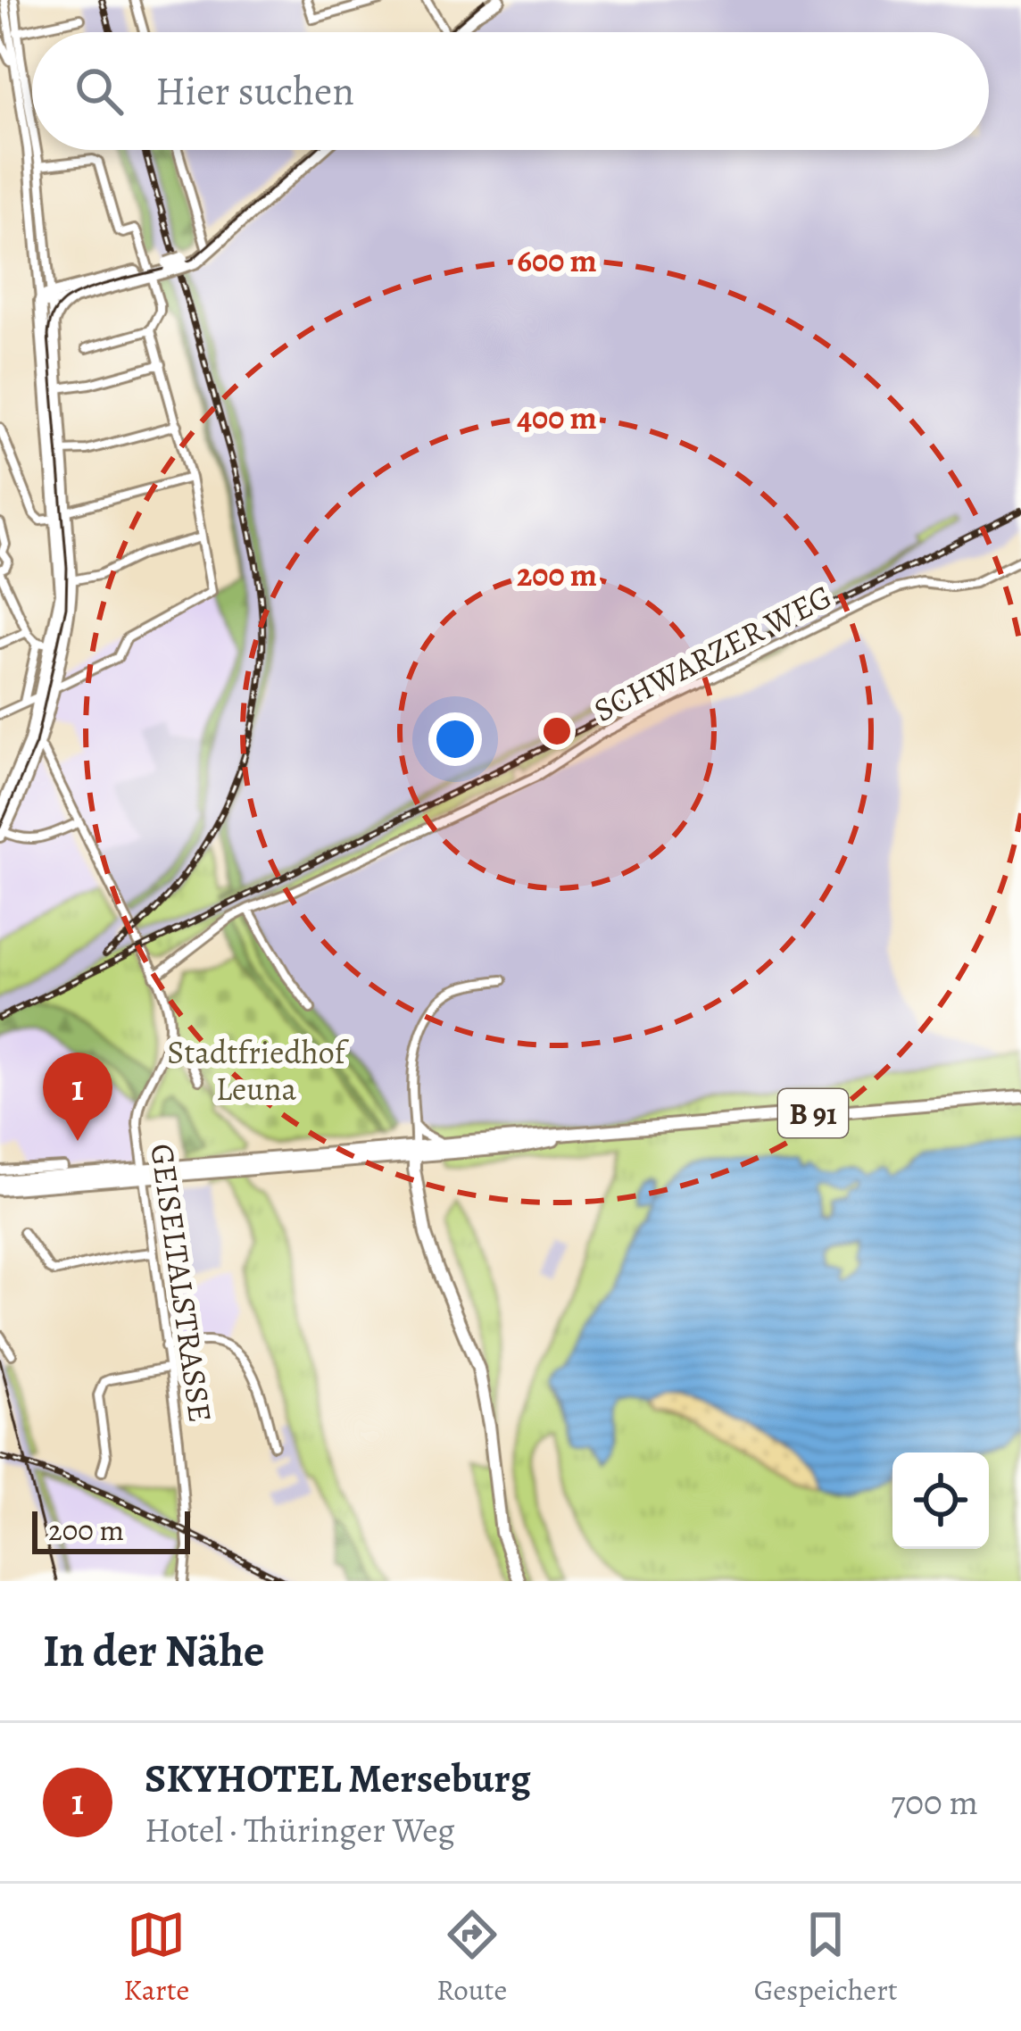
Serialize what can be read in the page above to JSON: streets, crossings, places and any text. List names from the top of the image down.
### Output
{
  "streets": {
    "main road": ["B 91"],
    "street": ["SCHWARZER WEG", "GEISELTALSTRASSE"]
  },
  "crossings": [
    ["B 91", "GEISELTALSTRASSE"]
  ],
  "parks": ["Stadtfriedhof Leuna"],
  "scale_bar": "200 m",
  "page": {
    "search": "Hier suchen",
    "pins": "1",
    "scale": "200 m",
    "heading": "In der Nähe",
    "list": [
      {
        "mark": "1",
        "name": "SKYHOTEL Merseburg",
        "note": "Hotel · Thüringer Weg",
        "value": "700 m"
      }
    ],
    "nav": ["Karte", "Route", "Gespeichert"]
  },
  "rings": ["600 m", "400 m", "200 m"]
}
